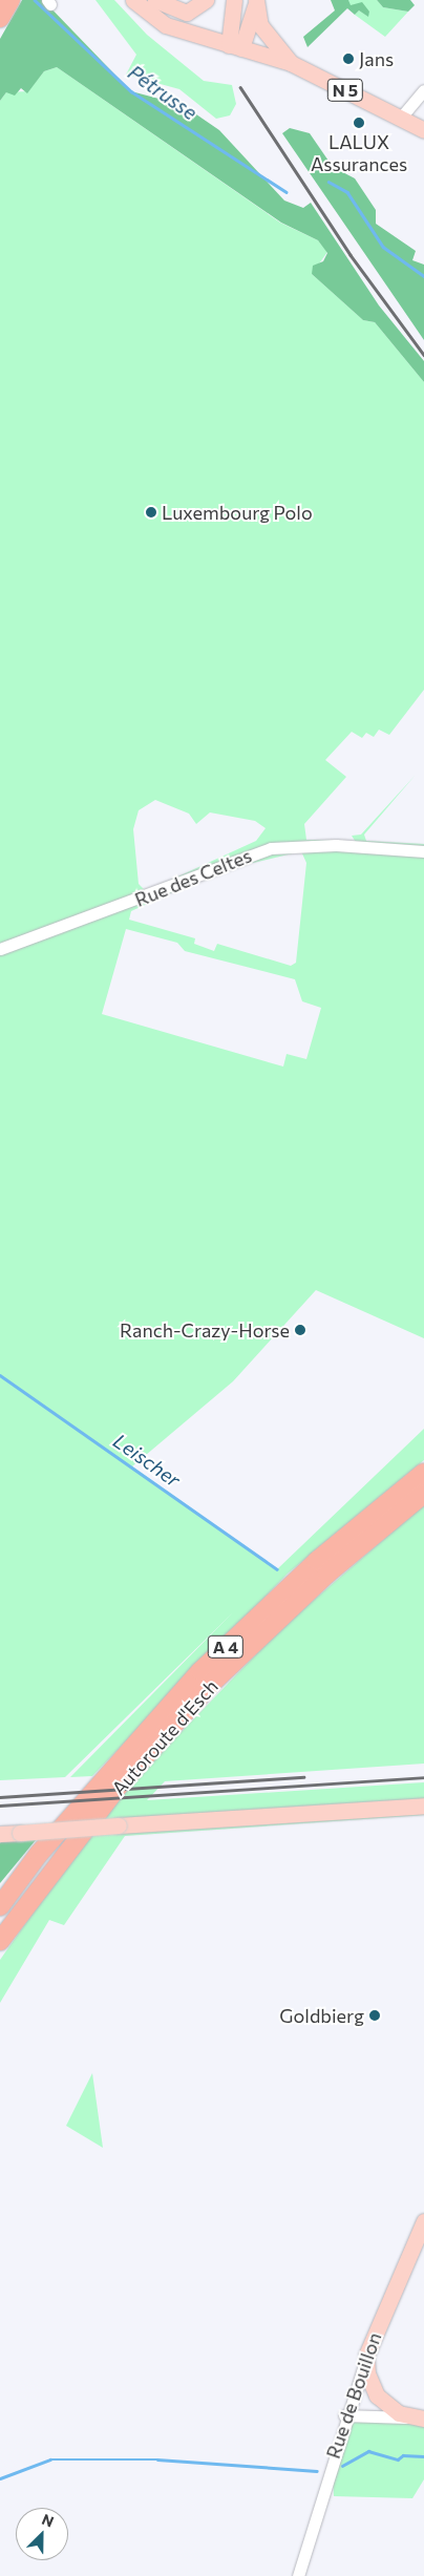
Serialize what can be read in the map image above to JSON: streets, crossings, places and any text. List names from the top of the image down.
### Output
{
  "streets": {
    "highway": ["A 4", "Autoroute d'Esch"],
    "main road": ["N 5", "Rue de Bouillon"],
    "street": ["Rue des Celtes"]
  },
  "water": ["Pétrusse", "Leischer"],
  "places": [
    "Jans",
    "LALUX Assurances",
    "Luxembourg Polo",
    "Ranch-Crazy-Horse",
    "Goldbierg"
  ],
  "north": "top right"
}
